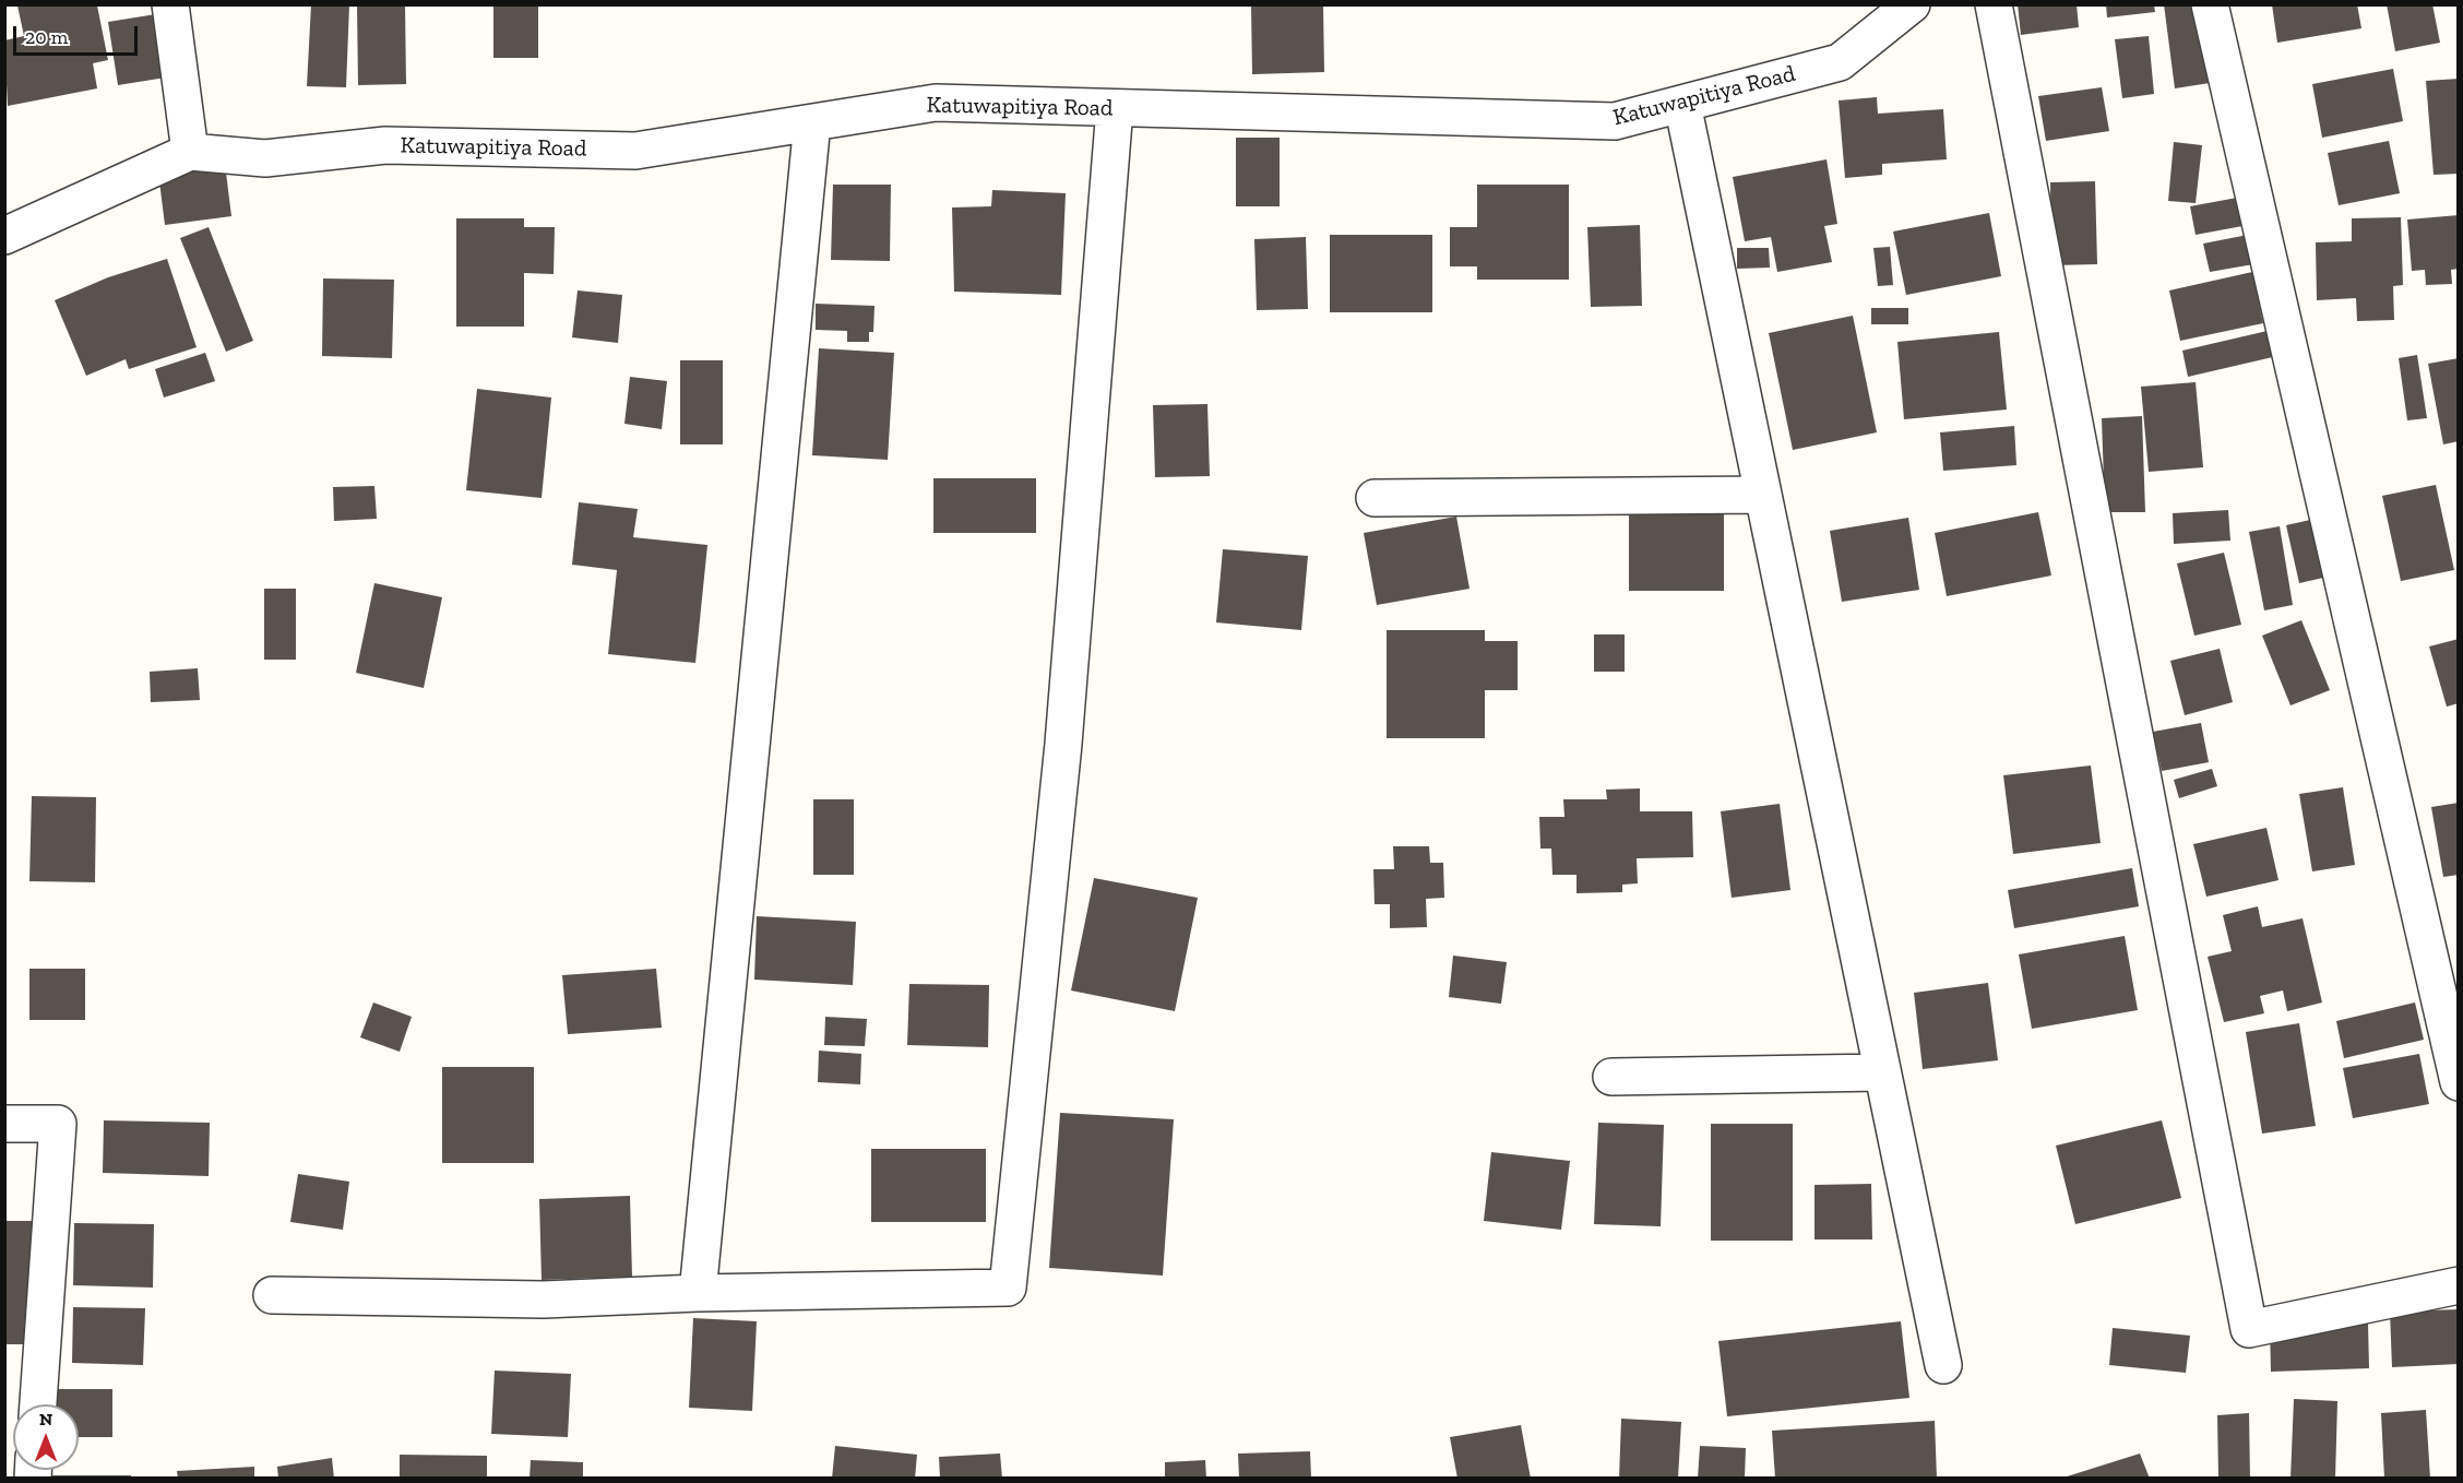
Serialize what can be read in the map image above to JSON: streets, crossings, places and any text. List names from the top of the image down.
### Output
{
  "streets": {
    "street": ["Katuwapitiya Road"]
  },
  "scale_bar": "20 m",
  "north": "top"
}
